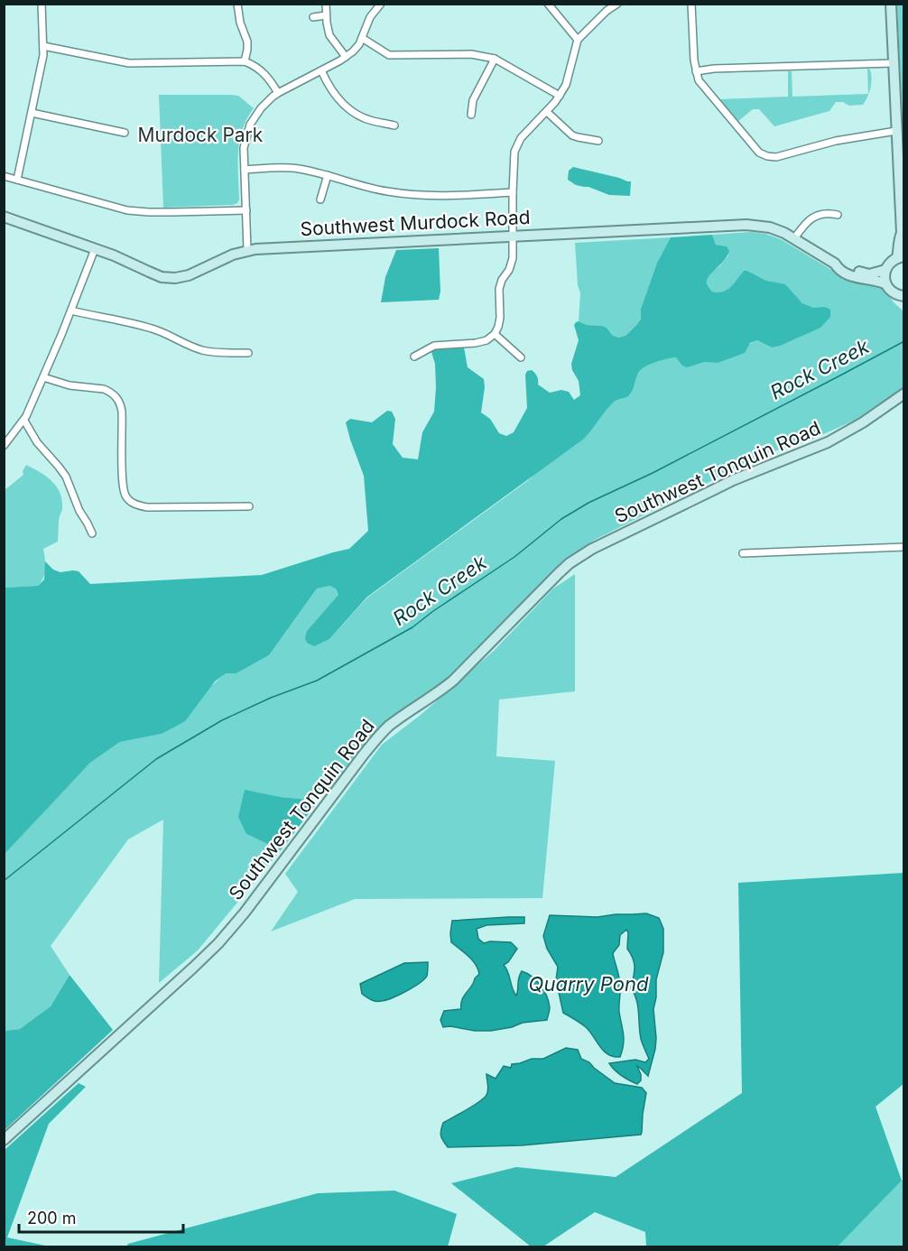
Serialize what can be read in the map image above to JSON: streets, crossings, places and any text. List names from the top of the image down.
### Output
{
  "streets": {
    "main road": ["Southwest Murdock Road", "Southwest Tonquin Road"]
  },
  "water": ["Rock Creek", "Quarry Pond"],
  "parks": ["Murdock Park"],
  "scale_bar": "200 m"
}
